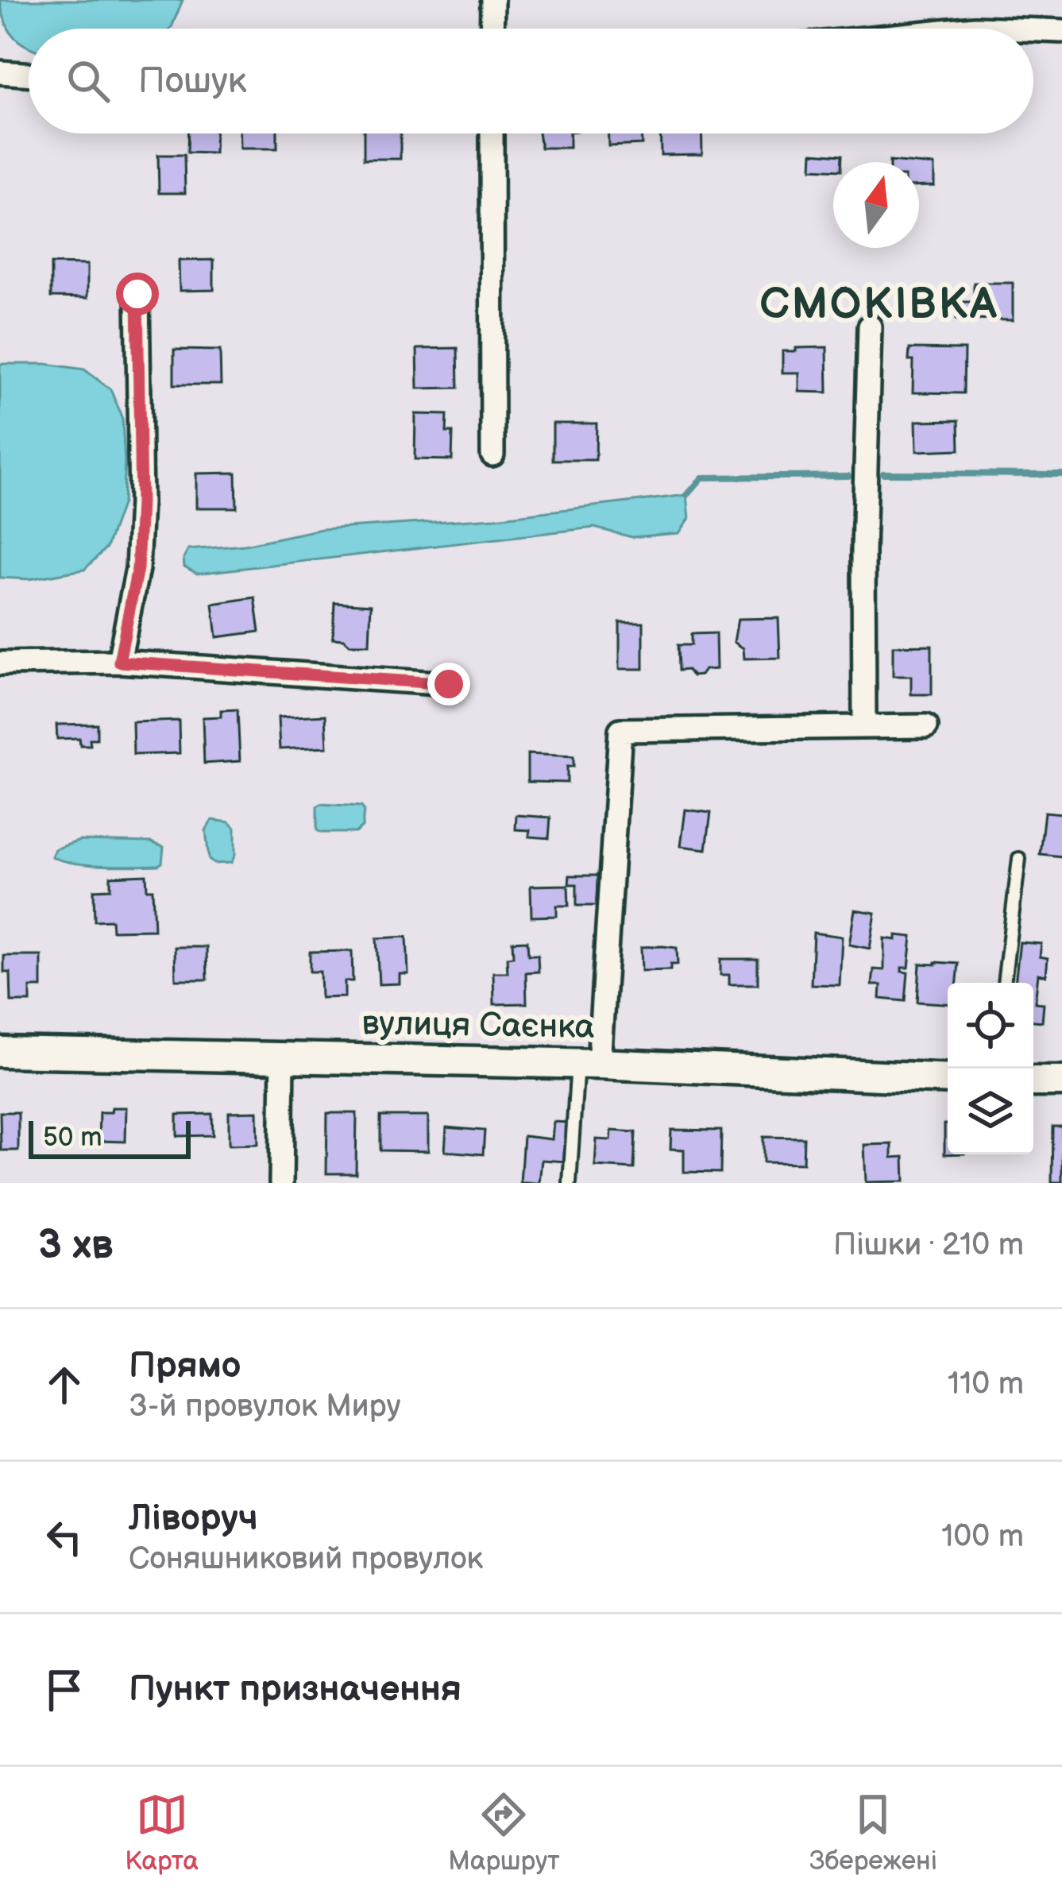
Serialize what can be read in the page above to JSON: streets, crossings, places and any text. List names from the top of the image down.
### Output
{
  "streets": {
    "street": ["вулиця Саєнка"]
  },
  "districts": ["СМОКІВКА"],
  "scale_bar": "50 m",
  "north": "top",
  "page": {
    "search": "Пошук",
    "scale": "50 m",
    "heading": ["3 хв", "Пішки · 210 m"],
    "list": [
      ["Прямо", "3-й провулок Миру", "110 m"],
      ["Ліворуч", "Соняшниковий провулок", "100 m"],
      "Пункт призначення"
    ],
    "nav": ["Карта", "Маршрут", "Збережені"]
  }
}
